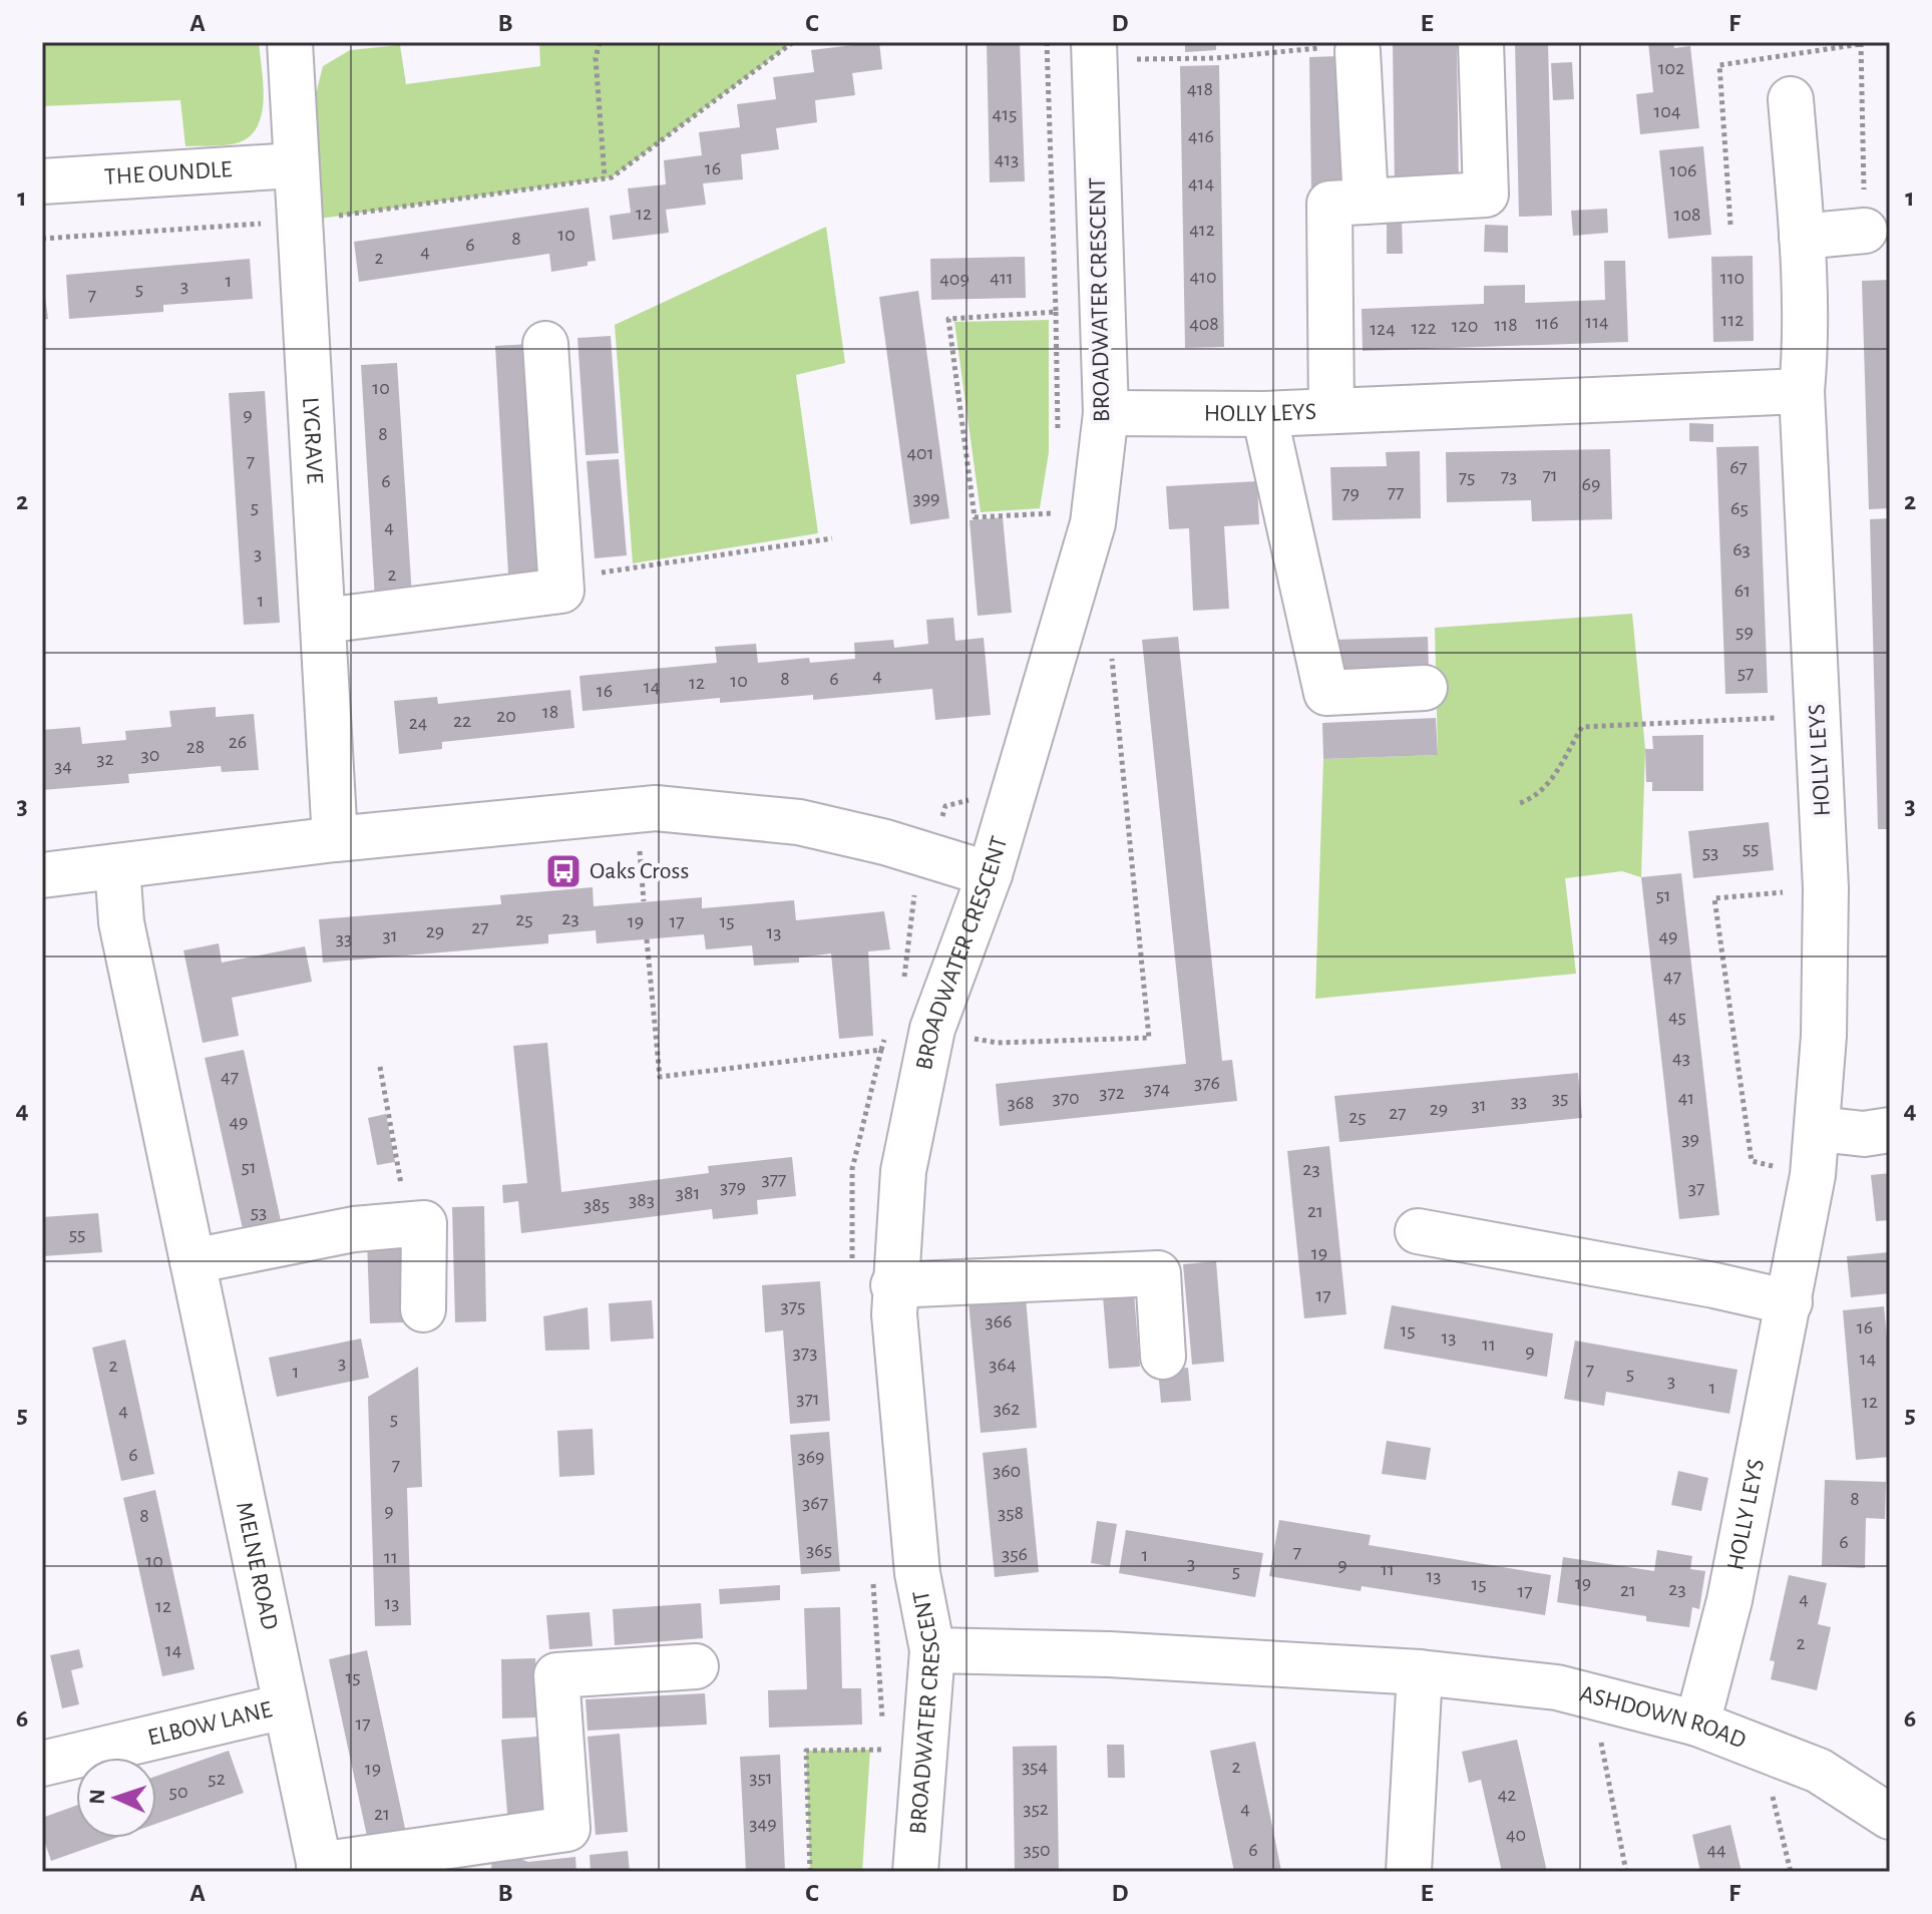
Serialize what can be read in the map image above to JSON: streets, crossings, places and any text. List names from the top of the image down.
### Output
{
  "streets": {
    "street": [
      "THE OUNDLE",
      "BROADWATER CRESCENT",
      "HOLLY LEYS",
      "LYGRAVE",
      "MELNE ROAD",
      "ASHDOWN ROAD",
      "ELBOW LANE"
    ]
  },
  "crossings": [
    ["THE OUNDLE", "LYGRAVE"],
    ["BROADWATER CRESCENT", "HOLLY LEYS"],
    ["BROADWATER CRESCENT", "ASHDOWN ROAD"],
    ["HOLLY LEYS", "ASHDOWN ROAD"],
    ["MELNE ROAD", "ELBOW LANE"]
  ],
  "places": {
    "bus stop": ["Oaks Cross"]
  },
  "house_numbers": [
    "102",
    "418",
    "104",
    "415",
    "416",
    "413",
    "16",
    "106",
    "414",
    "12",
    "108",
    "412",
    "10",
    "8",
    "6",
    "4",
    "2",
    "410",
    "411",
    "110",
    "409",
    "1",
    "3",
    "5",
    "7",
    "112",
    "114",
    "116",
    "408",
    "118",
    "120",
    "122",
    "124",
    "10",
    "9",
    "8",
    "401",
    "7",
    "67",
    "71",
    "73",
    "75",
    "6",
    "69",
    "77",
    "79",
    "399",
    "5",
    "65",
    "4",
    "63",
    "3",
    "2",
    "61",
    "1",
    "59",
    "57",
    "4",
    "8",
    "6",
    "10",
    "12",
    "14",
    "16",
    "18",
    "20",
    "22",
    "24",
    "26",
    "28",
    "30",
    "32",
    "34",
    "55",
    "53",
    "51",
    "23",
    "25",
    "19",
    "17",
    "15",
    "27",
    "29",
    "13",
    "31",
    "49",
    "33",
    "47",
    "45",
    "43",
    "47",
    "376",
    "374",
    "372",
    "370",
    "35",
    "41",
    "33",
    "368",
    "31",
    "29",
    "27",
    "25",
    "49",
    "39",
    "51",
    "23",
    "377",
    "379",
    "37",
    "381",
    "383",
    "385",
    "21",
    "53",
    "55",
    "19",
    "17",
    "375",
    "366",
    "16",
    "15",
    "13",
    "11",
    "9",
    "373",
    "14",
    "3",
    "364",
    "2",
    "7",
    "1",
    "5",
    "3",
    "1",
    "371",
    "12",
    "362",
    "4",
    "5",
    "6",
    "369",
    "7",
    "360",
    "8",
    "367",
    "9",
    "358",
    "8",
    "6",
    "365",
    "7",
    "356",
    "1",
    "11",
    "10",
    "3",
    "9",
    "11",
    "5",
    "13",
    "19",
    "15",
    "23",
    "21",
    "17",
    "4",
    "13",
    "12",
    "2",
    "14",
    "15",
    "17",
    "354",
    "2",
    "19",
    "351",
    "52",
    "50",
    "42",
    "352",
    "4",
    "21",
    "349",
    "40",
    "350",
    "6",
    "44"
  ],
  "north": "left",
  "grid": {
    "columns": [
      "A",
      "B",
      "C",
      "D",
      "E",
      "F"
    ],
    "rows": [
      "1",
      "2",
      "3",
      "4",
      "5",
      "6"
    ]
  }
}
